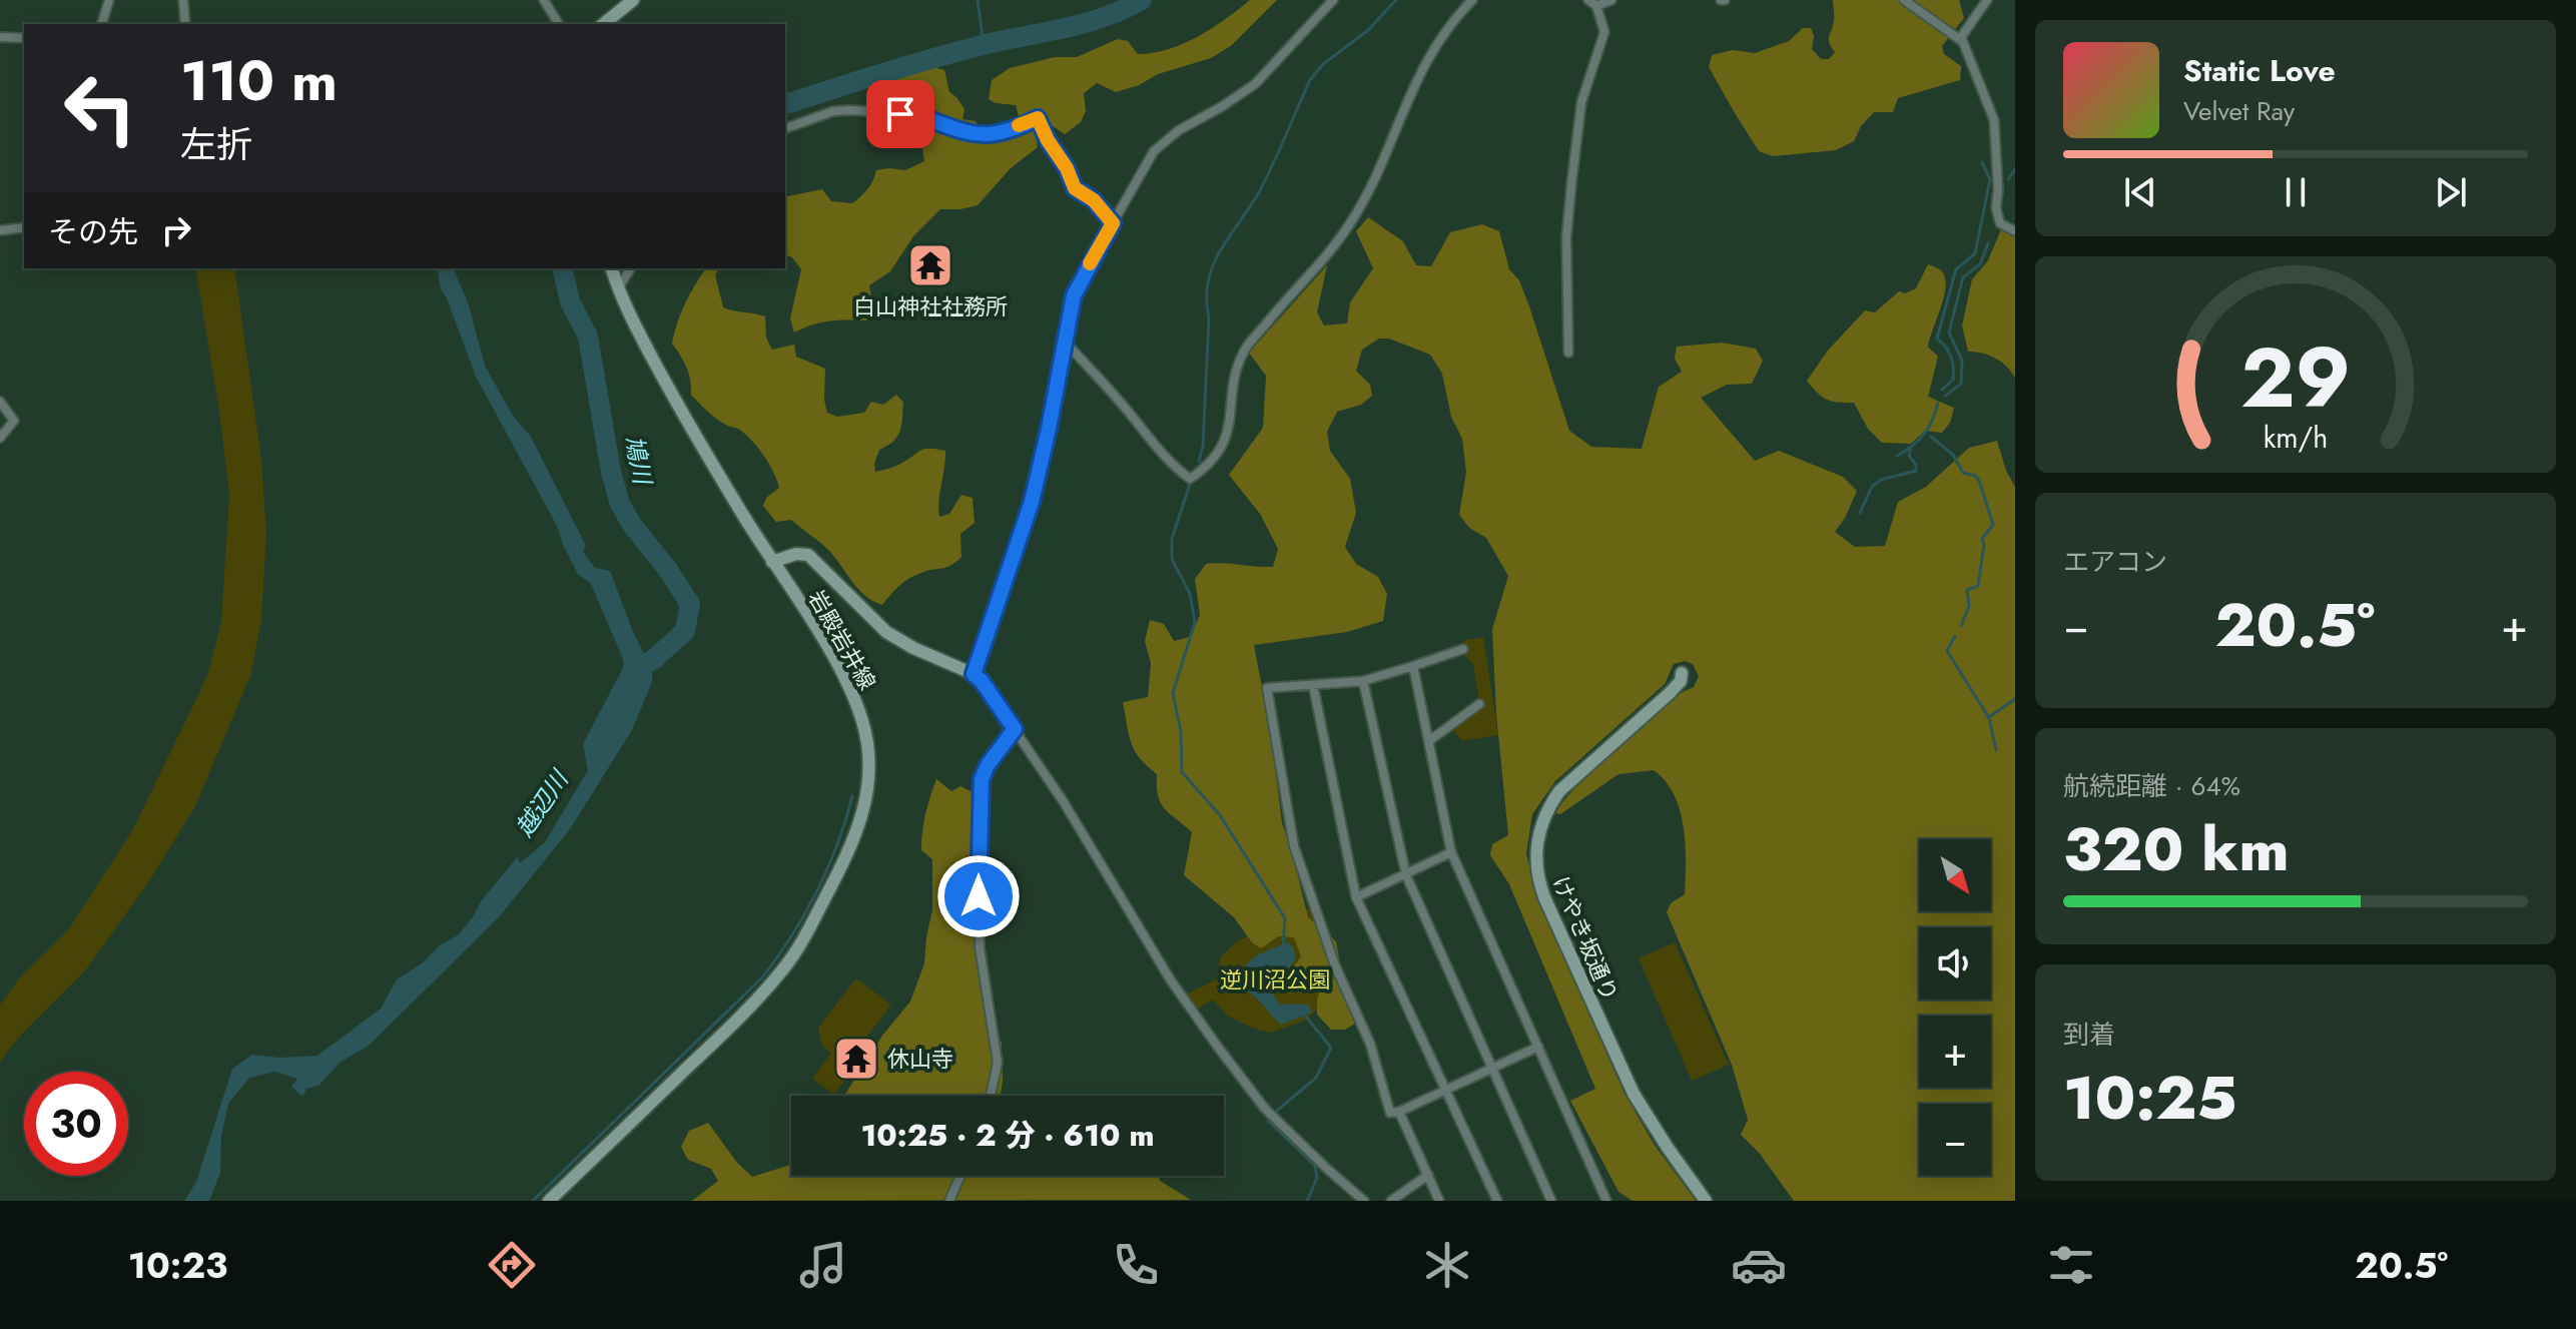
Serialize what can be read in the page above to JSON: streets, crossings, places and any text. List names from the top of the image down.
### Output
{
  "streets": {
    "main road": ["岩殿岩井線", "けやき坂通り"]
  },
  "water": ["鳩川", "越辺川"],
  "parks": ["逆川沼公園"],
  "places": {
    "temple": ["白山神社社務所", "休山寺"]
  },
  "north": "bottom right",
  "page": {
    "turn": ["110 m", "左折"],
    "song": ["Static Love", "Velvet Ray"],
    "then": "その先",
    "tile": [
      "エアコン",
      ["航続距離 · 64%", "320 km"],
      ["到着", "10:25"]
    ],
    "heat": ["−", "20.5°", "+"],
    "map_buttons": ["+", "−"],
    "limit": "30",
    "trip": "10:25 · 2 分 · 610 m",
    "tabs": ["10:23", "20.5°"],
    "gauge": ["29", "km/h"]
  }
}
